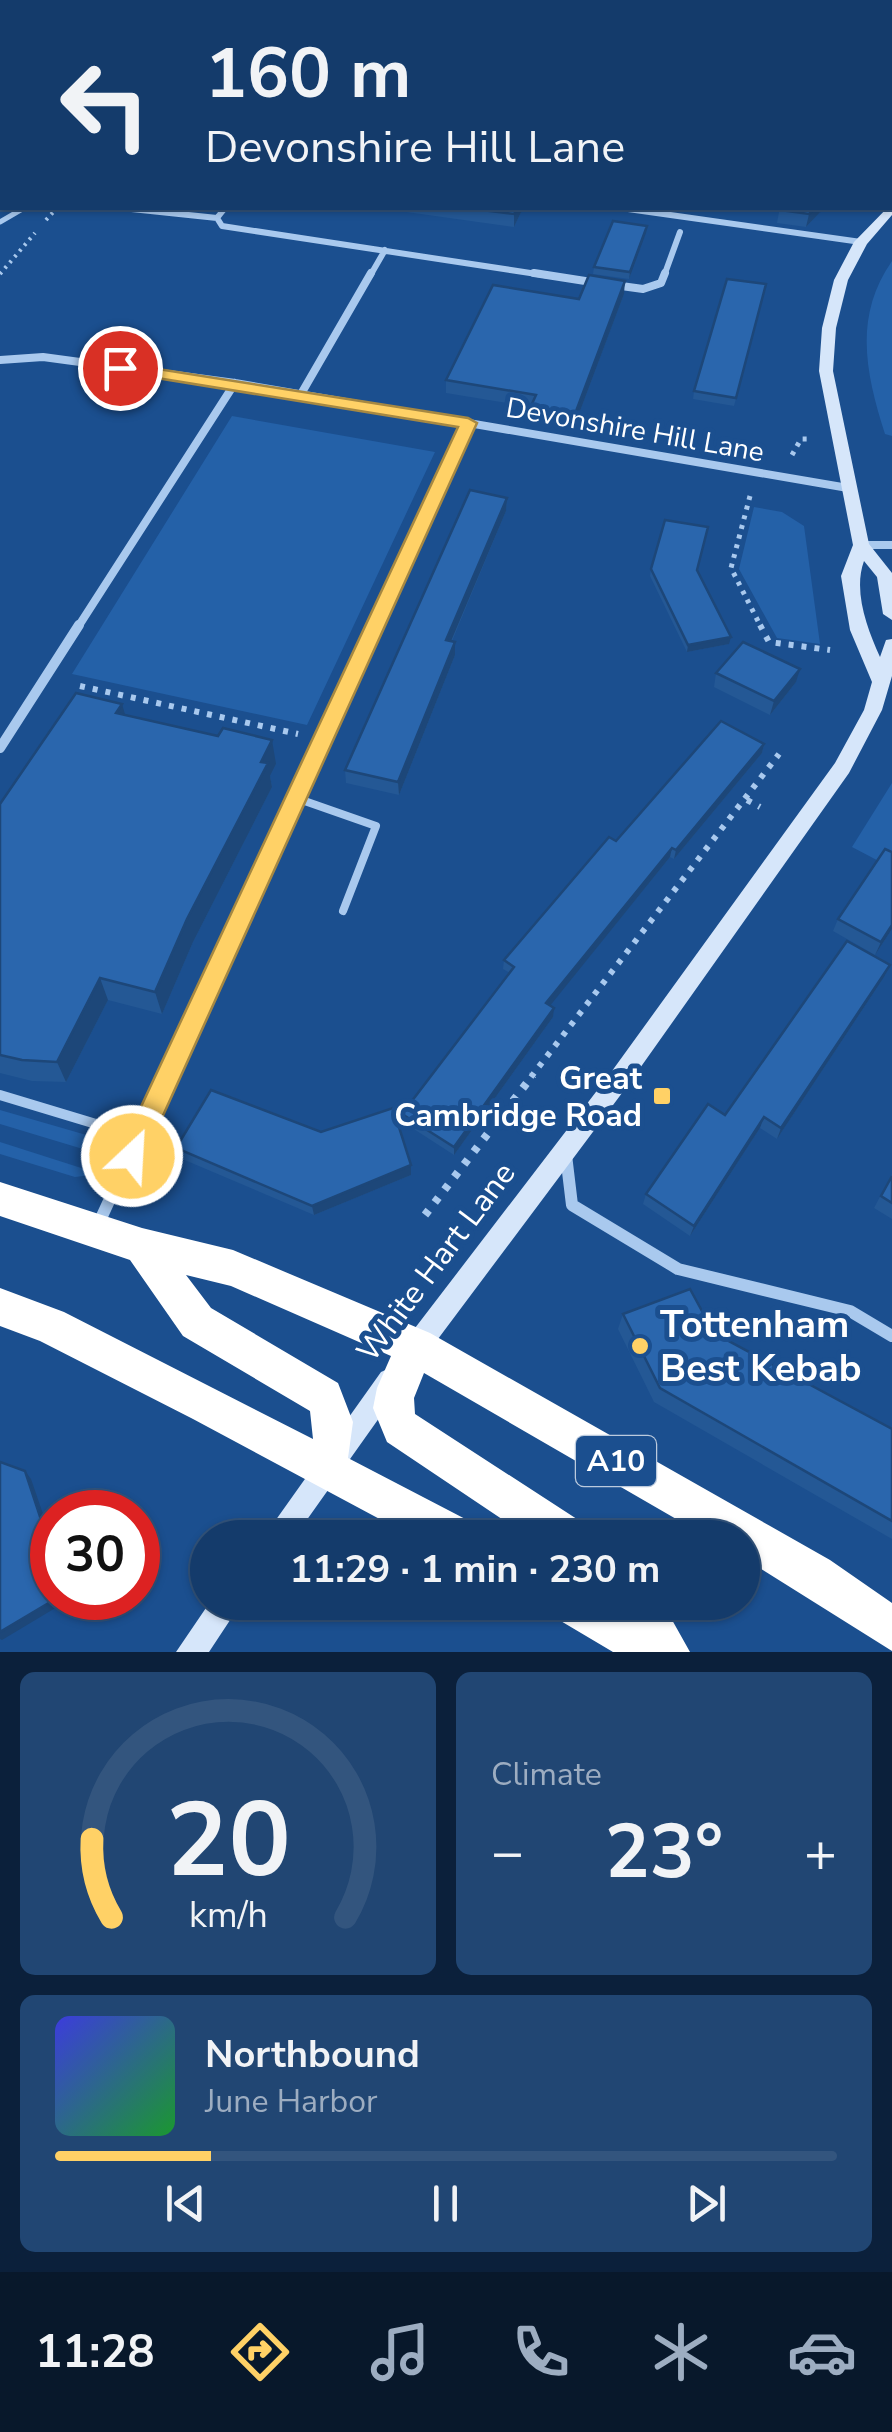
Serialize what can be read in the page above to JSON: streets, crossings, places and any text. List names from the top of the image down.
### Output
{
  "streets": {
    "highway": ["A10"],
    "street": ["Devonshire Hill Lane", "White Hart Lane"]
  },
  "crossings": [
    ["White Hart Lane", "A10"]
  ],
  "places": {
    "transit": ["Great Cambridge Road"],
    "other": ["Tottenham Best Kebab"]
  },
  "page": {
    "turn": ["160 m", "Devonshire Hill Lane"],
    "limit": "30",
    "trip": "11:29 · 1 min · 230 m",
    "tile": "Climate",
    "heat": ["−", "23°", "+"],
    "song": ["Northbound", "June Harbor"],
    "tabs": "11:28",
    "gauge": ["20", "km/h"]
  }
}
